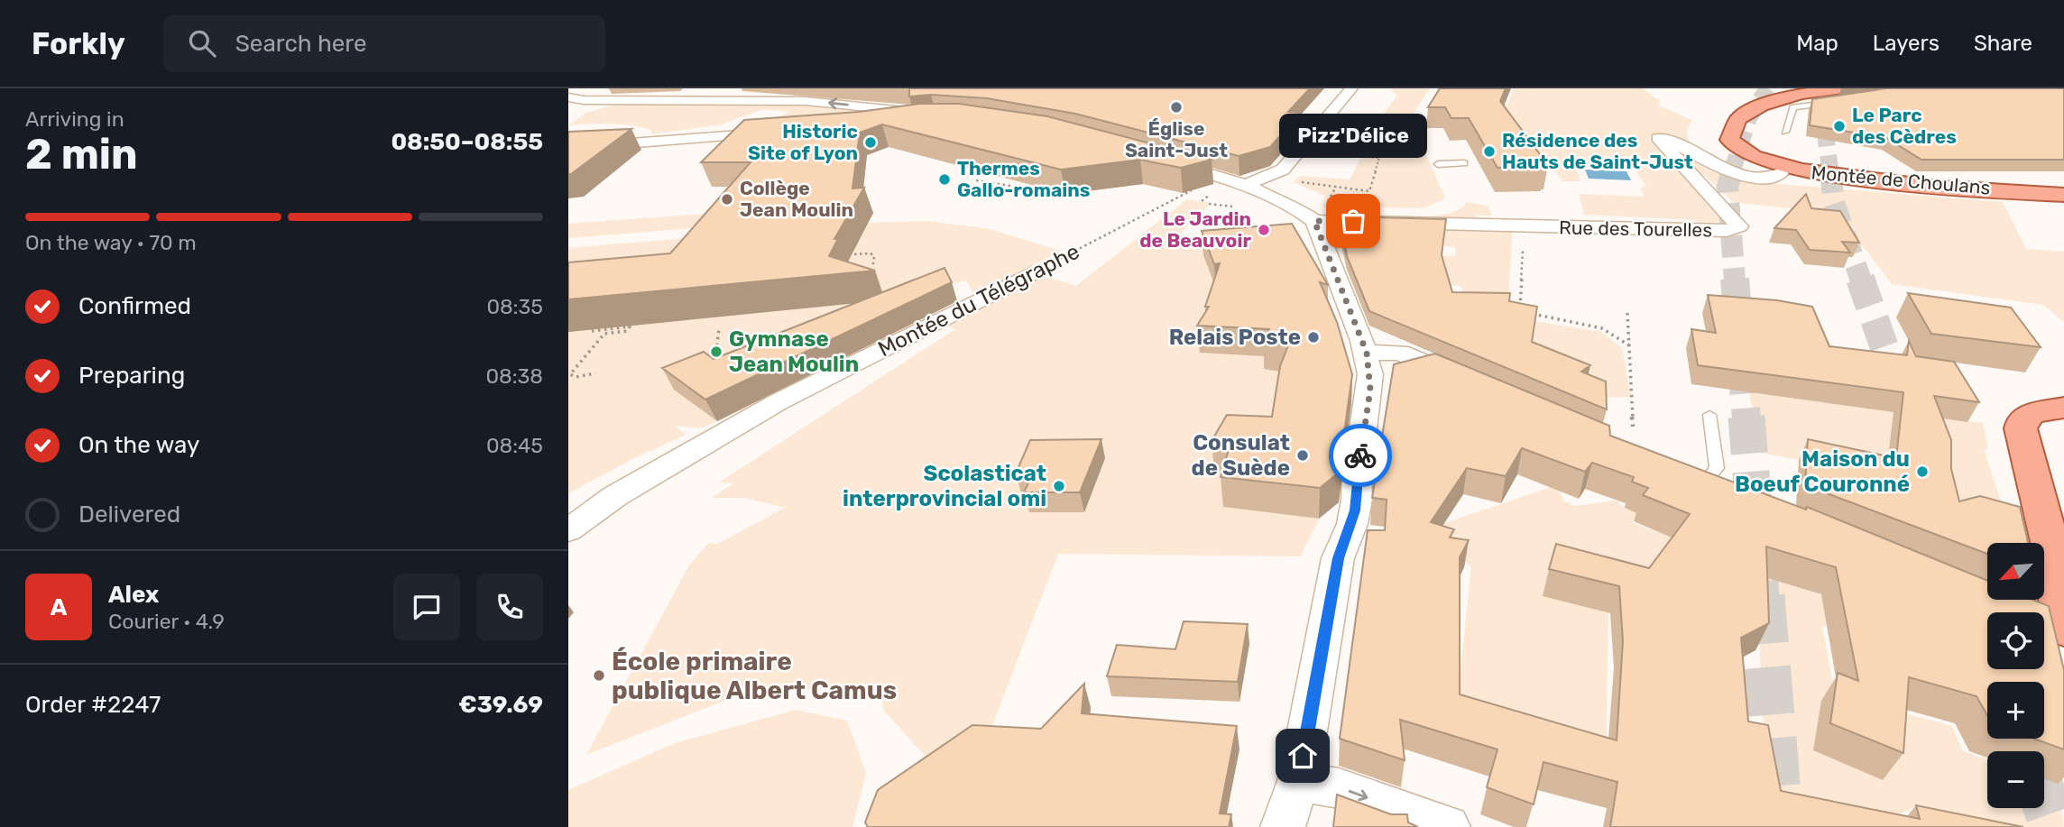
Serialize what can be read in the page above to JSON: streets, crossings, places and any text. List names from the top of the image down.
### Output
{
  "streets": {
    "main road": ["Montée de Choulans"],
    "street": ["Rue des Tourelles", "Montée du Télégraphe"]
  },
  "crossings": [
    ["Montée de Choulans", "Rue des Tourelles"]
  ],
  "places": [
    "Église Saint-Just",
    "Le Parc des Cèdres",
    "Historic Site of Lyon",
    "Résidence des Hauts de Saint-Just",
    "Thermes Gallo-romains",
    "Collège Jean Moulin",
    "Pizz'Délice",
    "Le Jardin de Beauvoir",
    "Relais Poste",
    "Gymnase Jean Moulin",
    "Consulat de Suède",
    "Maison du Boeuf Couronné",
    "Scolasticat interprovincial omi",
    "École primaire publique Albert Camus"
  ],
  "north": "bottom left",
  "page": {
    "header": "Forkly",
    "search": "Search here",
    "nav": ["Map", "Layers", "Share"],
    "heading": ["2 min", "Arriving in", "08:50–08:55"],
    "panel": [
      "Alex",
      "Courier · 4.9",
      "Order #2247",
      "€39.69"
    ],
    "bubble": "Pizz'Délice",
    "bar": "On the way · 70 m",
    "list": [
      ["Confirmed", "08:35"],
      ["Preparing", "08:38"],
      ["On the way", "08:45"],
      "Delivered"
    ],
    "map_buttons": ["+", "−"],
    "round": "A"
  }
}
